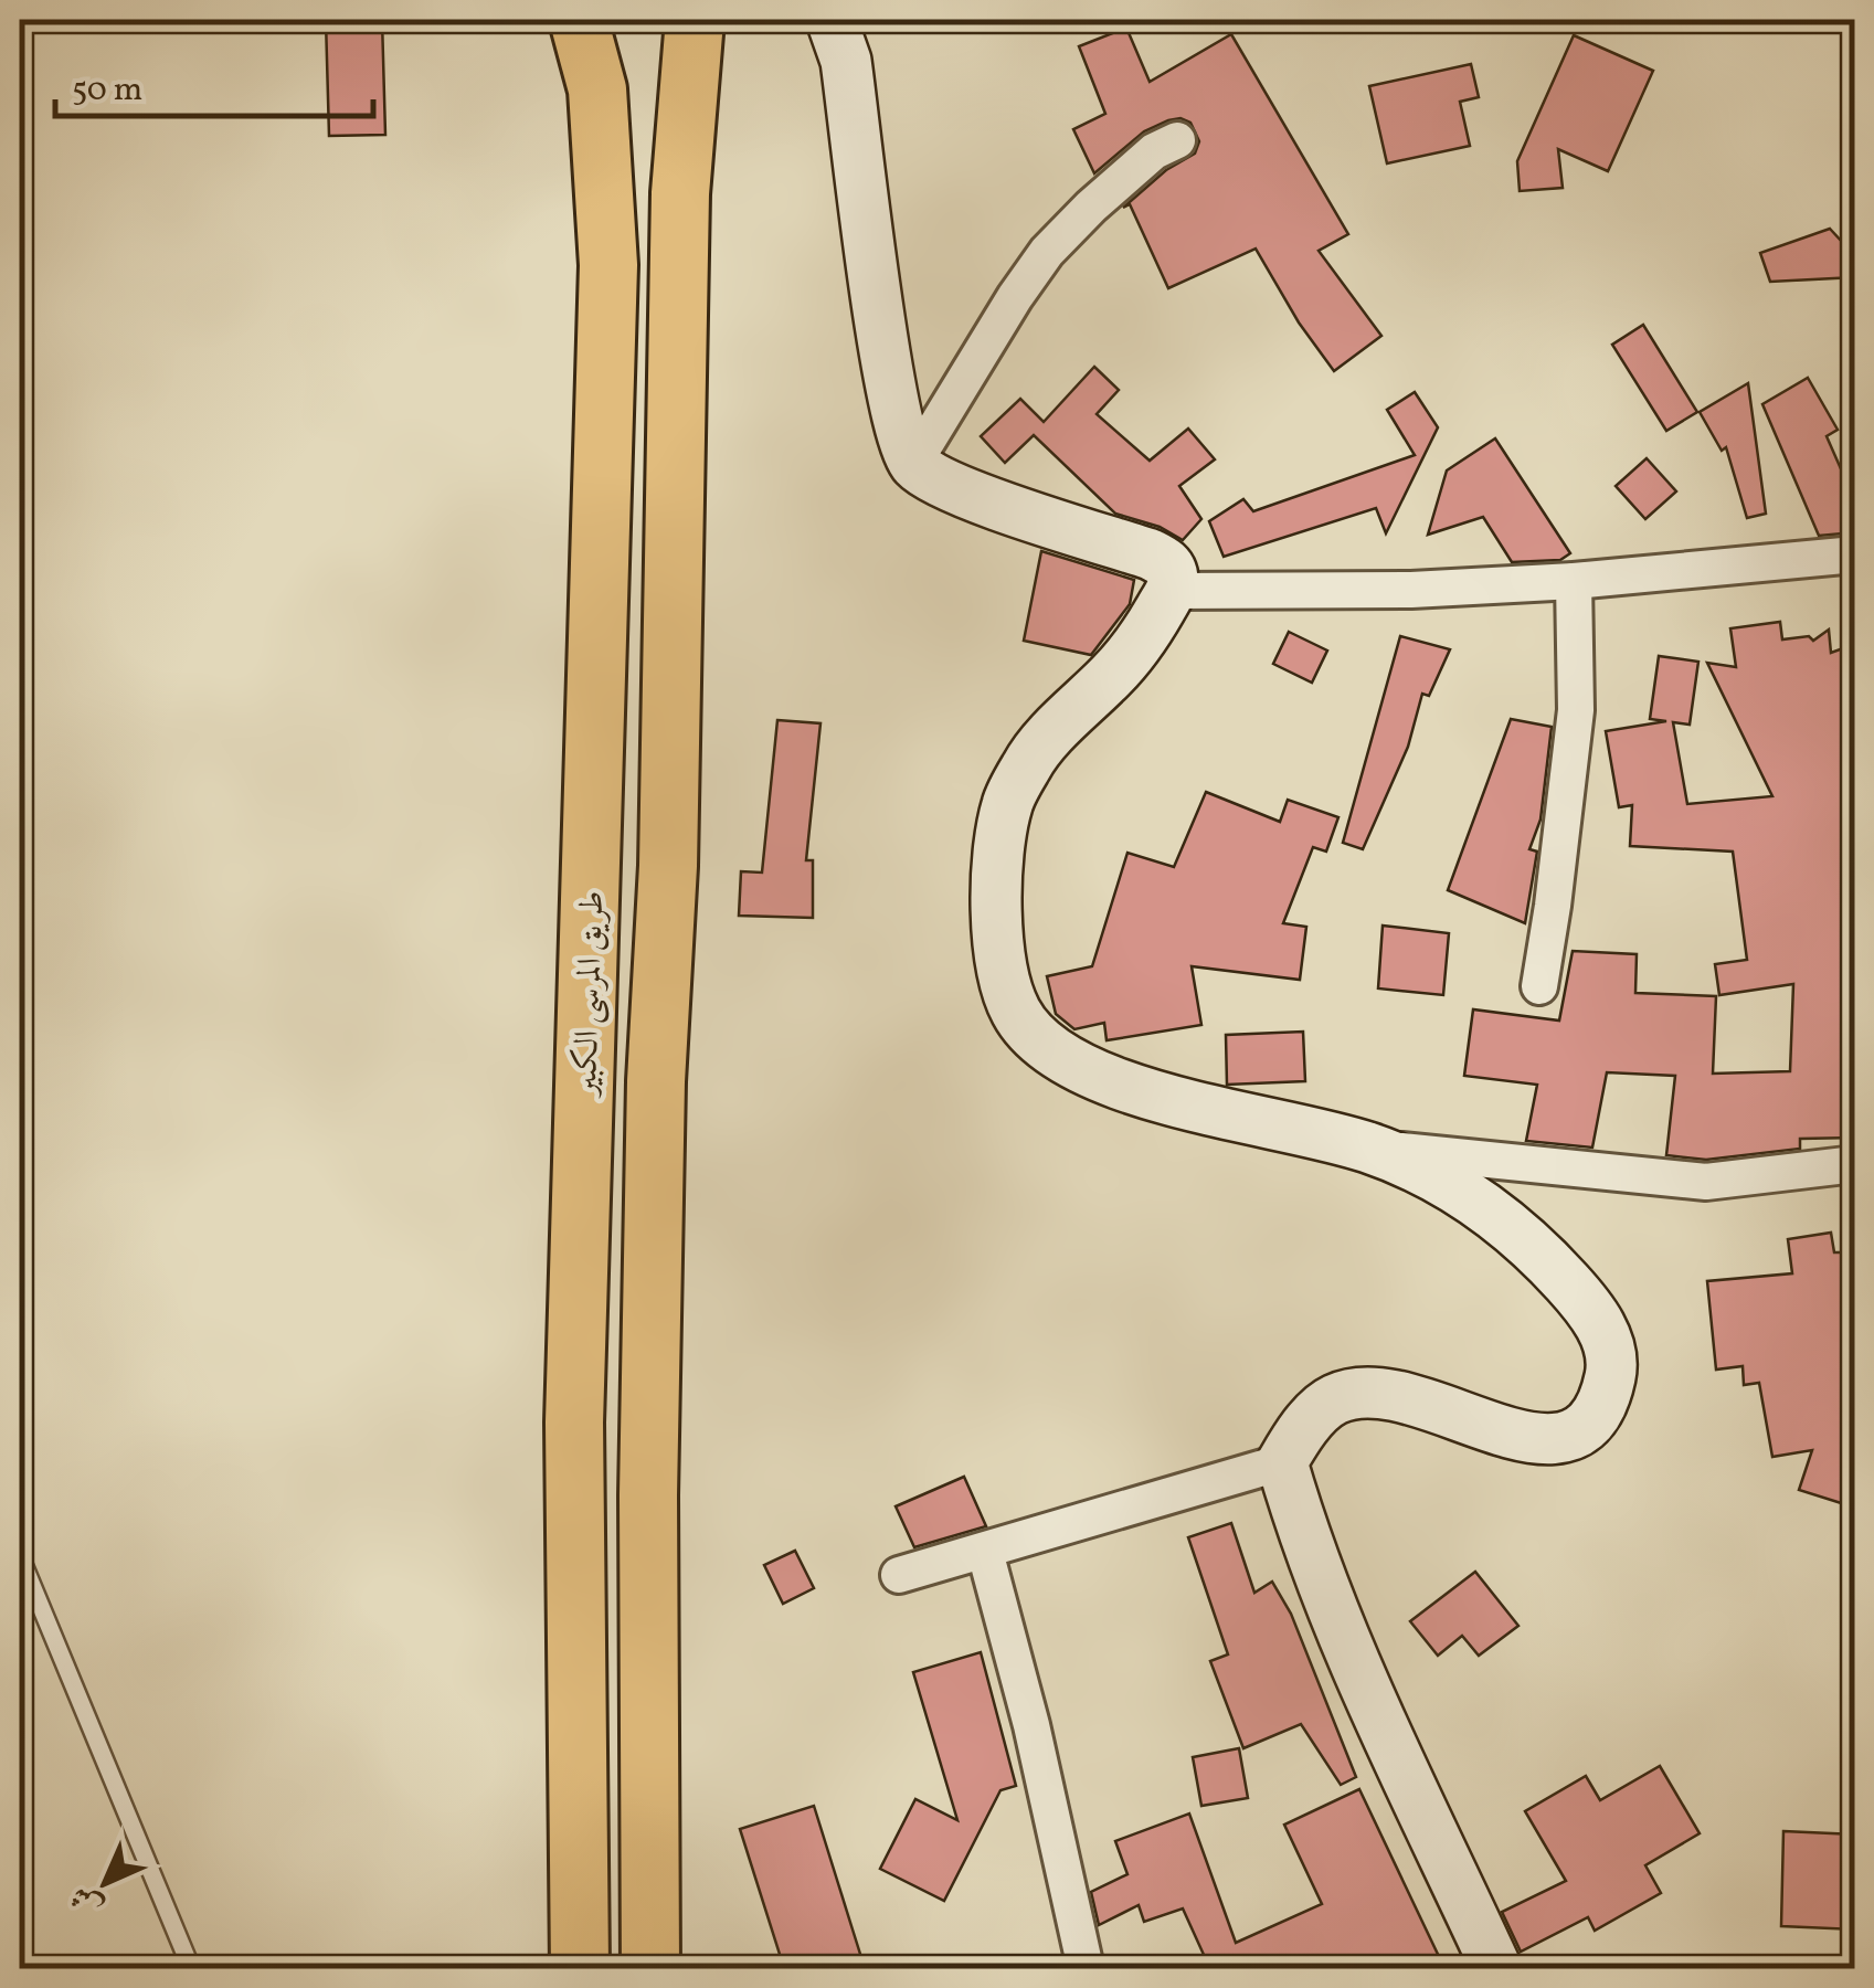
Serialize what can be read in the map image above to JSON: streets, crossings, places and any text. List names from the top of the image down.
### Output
{
  "streets": {
    "main road": ["طريق المرسى الكبير"]
  },
  "scale_bar": "50 m",
  "north": "bottom left"
}
